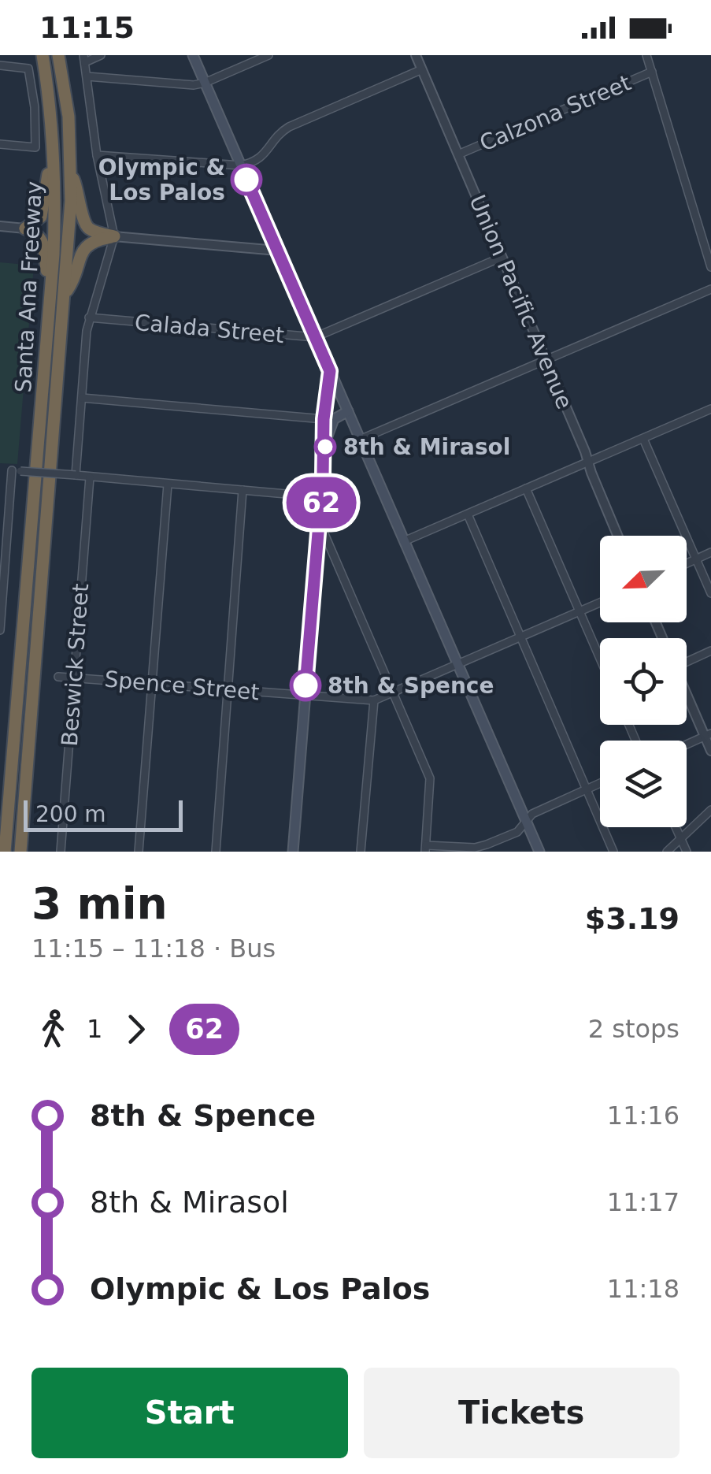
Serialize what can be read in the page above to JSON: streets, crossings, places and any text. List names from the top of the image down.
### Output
{
  "streets": {
    "highway": ["Santa Ana Freeway"],
    "street": [
      "Calzona Street",
      "Union Pacific Avenue",
      "Calada Street",
      "Beswick Street",
      "Spence Street"
    ]
  },
  "crossings": [
    ["Calzona Street", "Union Pacific Avenue"],
    ["Union Pacific Avenue", "Calada Street"],
    ["Beswick Street", "Spence Street"]
  ],
  "places": ["Olympic & Los Palos", "8th & Mirasol", "8th & Spence"],
  "lines": ["bus line 62"],
  "scale_bar": "200 m",
  "north": "bottom left",
  "page": {
    "status": "11:15",
    "on_map": "62",
    "scale": "200 m",
    "heading": ["3 min", "11:15 – 11:18 · Bus", "$3.19"],
    "legs": ["1", "62", "2 stops"],
    "list": [
      {
        "name": "8th & Spence",
        "value": "11:16"
      },
      {
        "name": "8th & Mirasol",
        "value": "11:17"
      },
      {
        "name": "Olympic & Los Palos",
        "value": "11:18"
      }
    ],
    "buttons": ["Start", "Tickets"]
  }
}
